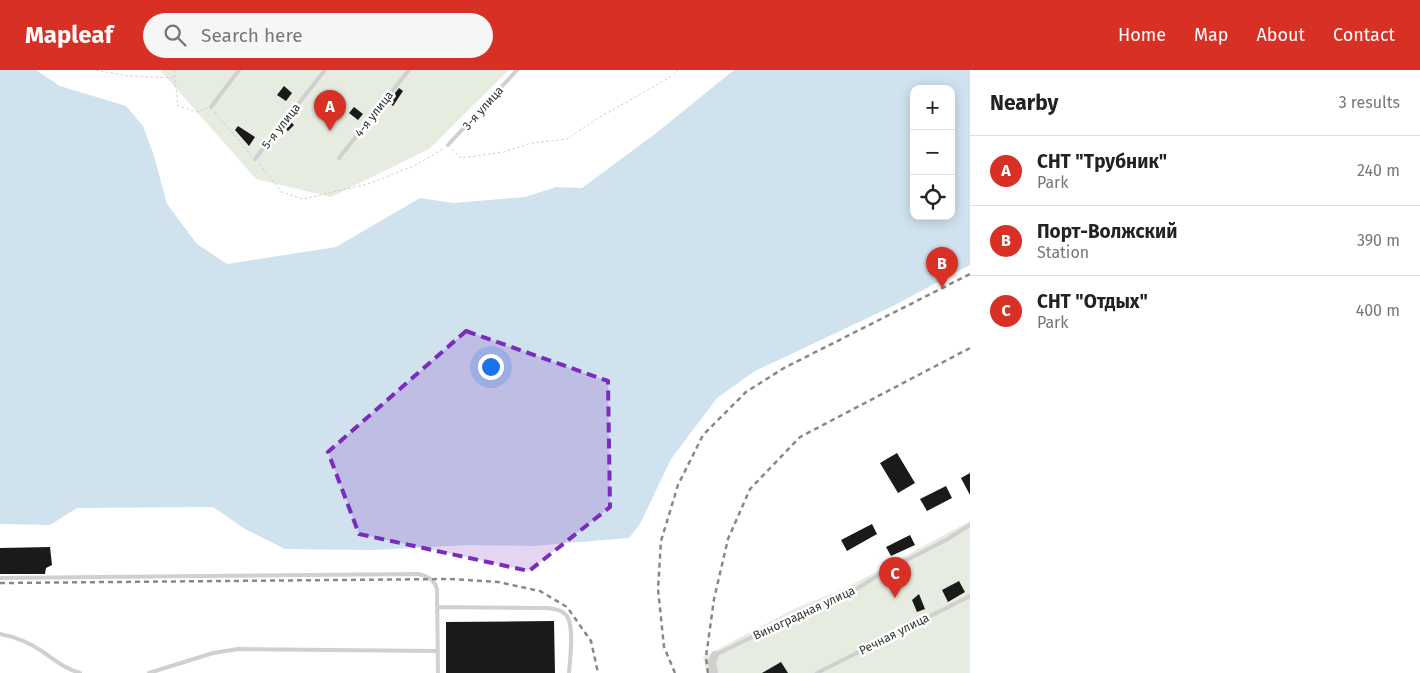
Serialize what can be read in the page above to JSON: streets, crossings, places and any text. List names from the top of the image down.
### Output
{
  "streets": {
    "lane": [
      "3-я улица",
      "4-я улица",
      "5-я улица",
      "Виноградная улица",
      "Речная улица"
    ]
  },
  "page": {
    "header": "Mapleaf",
    "search": "Search here",
    "nav": [
      "Home",
      "Map",
      "About",
      "Contact"
    ],
    "heading": ["Nearby", "3 results"],
    "map_buttons": ["+", "−"],
    "pins": ["A", "B", "C"],
    "list": [
      {
        "mark": "A",
        "name": "СНТ \"Трубник\"",
        "note": "Park",
        "value": "240 m"
      },
      {
        "mark": "B",
        "name": "Порт-Волжский",
        "note": "Station",
        "value": "390 m"
      },
      {
        "mark": "C",
        "name": "СНТ \"Отдых\"",
        "note": "Park",
        "value": "400 m"
      }
    ]
  }
}
